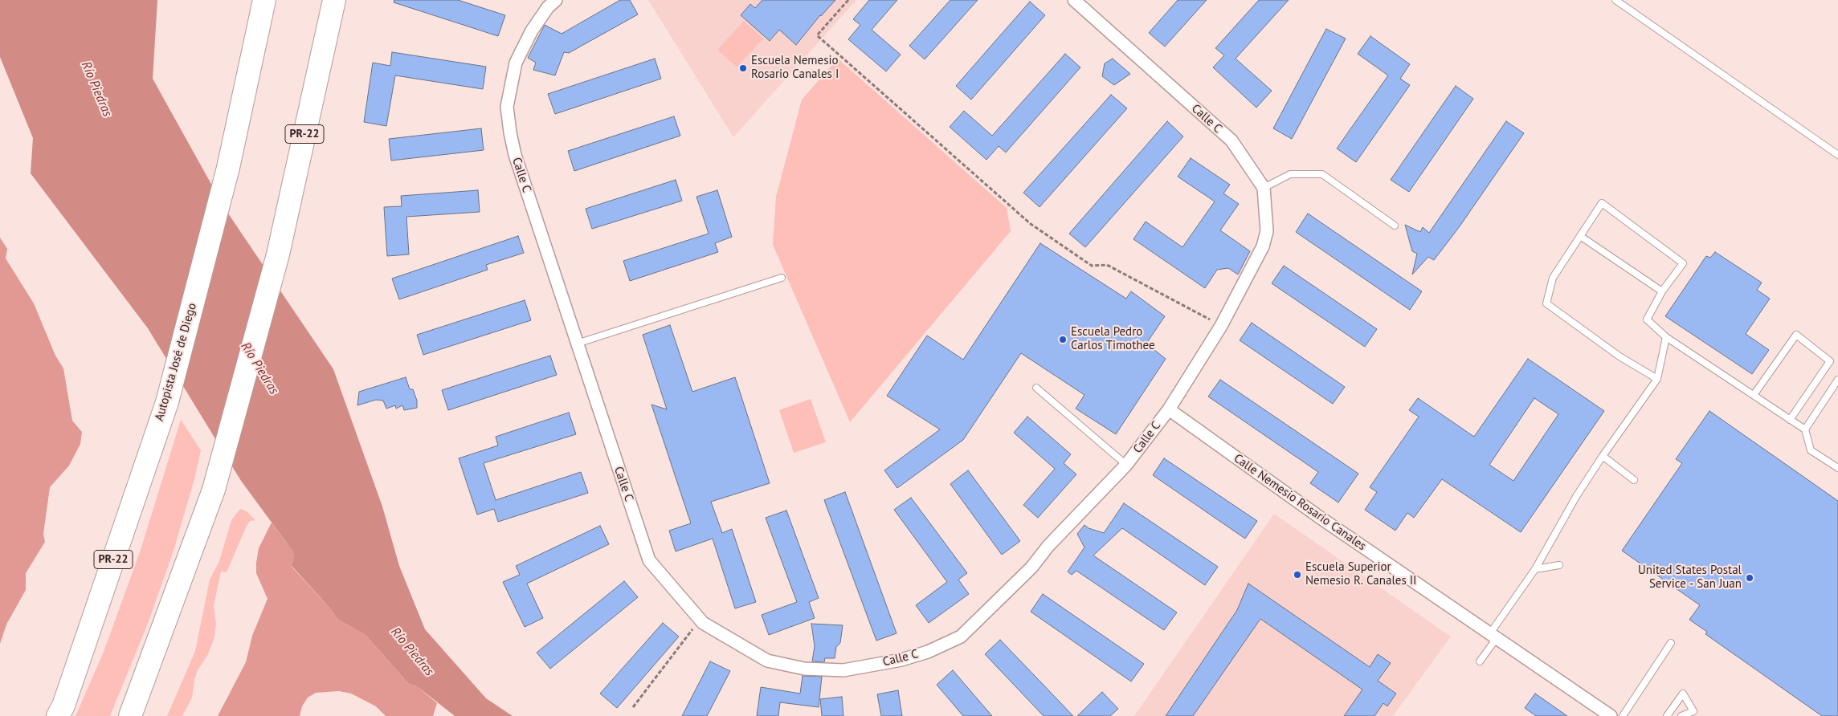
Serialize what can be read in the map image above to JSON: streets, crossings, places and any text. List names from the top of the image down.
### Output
{
  "streets": {
    "highway": ["PR-22", "Autopista José de Diego"],
    "street": ["Calle C", "Calle Nemesio Rosario Canales"]
  },
  "crossings": [
    ["Calle C", "Calle Nemesio Rosario Canales"]
  ],
  "water": ["Río Piedras"],
  "places": [
    "Escuela Nemesio Rosario Canales I",
    "Escuela Pedro Carlos Timothee",
    "Escuela Superior Nemesio R. Canales II",
    "United States Postal Service - San Juan"
  ]
}
